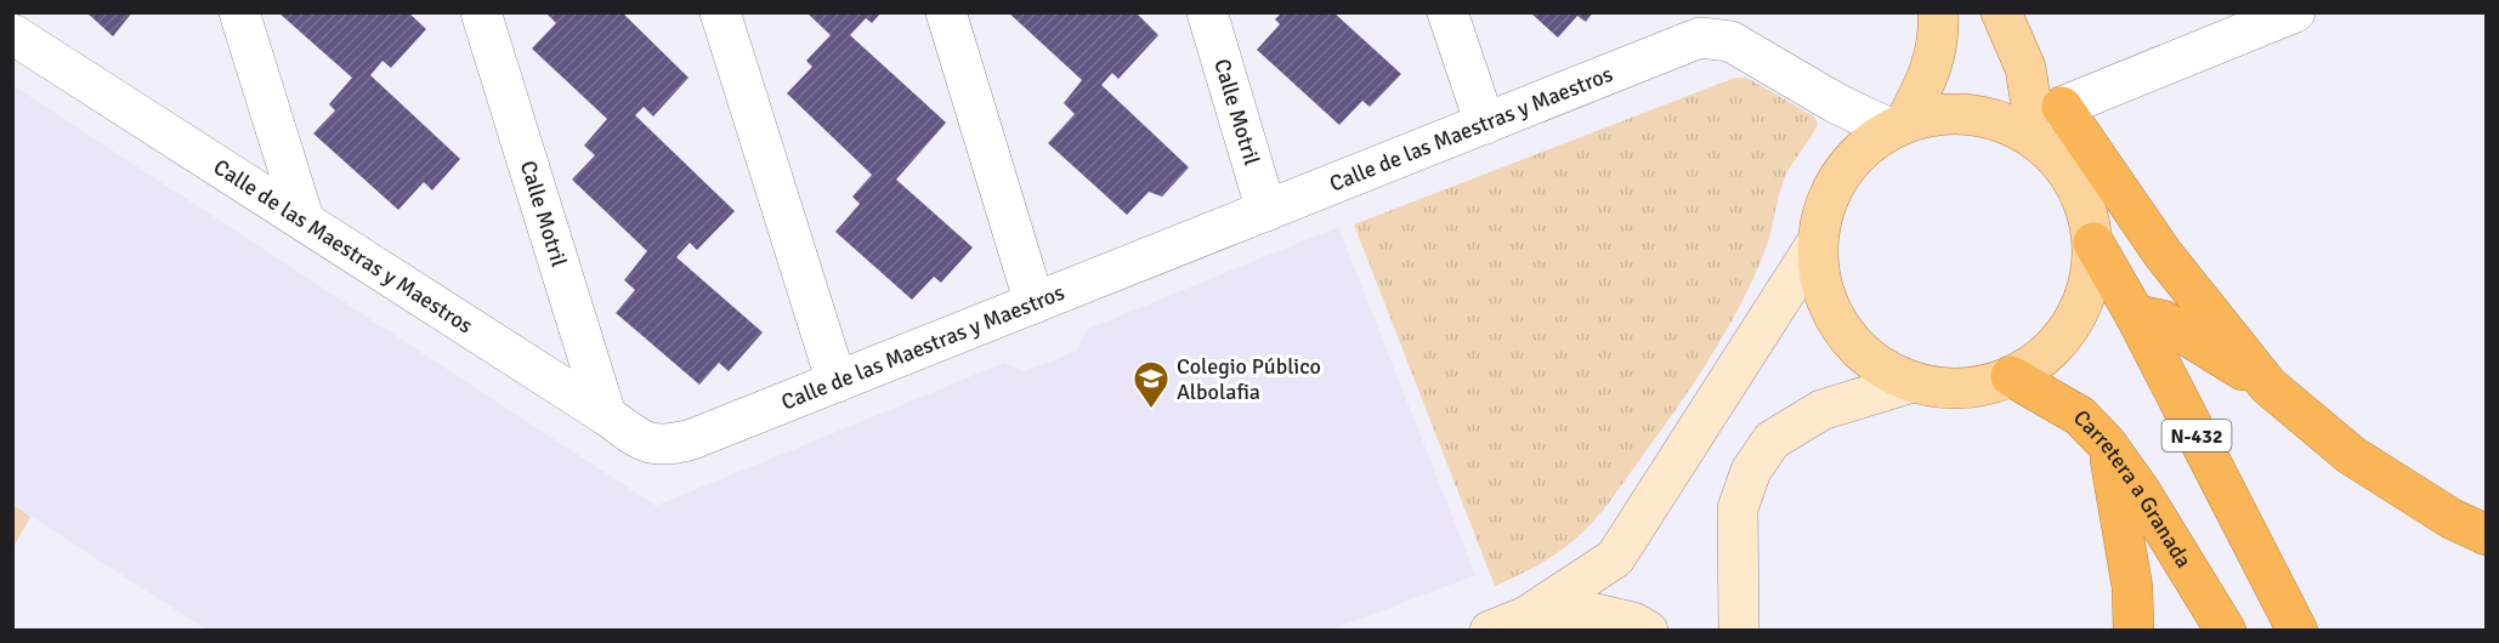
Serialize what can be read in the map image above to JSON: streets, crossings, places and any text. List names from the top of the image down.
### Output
{
  "streets": {
    "highway": ["N-432", "Carretera a Granada"],
    "street": ["Calle Motril", "Calle de las Maestras y Maestros"]
  },
  "crossings": [
    ["Calle Motril", "Calle de las Maestras y Maestros"]
  ],
  "places": {
    "school or university": ["Colegio Público Albolafia"]
  }
}
